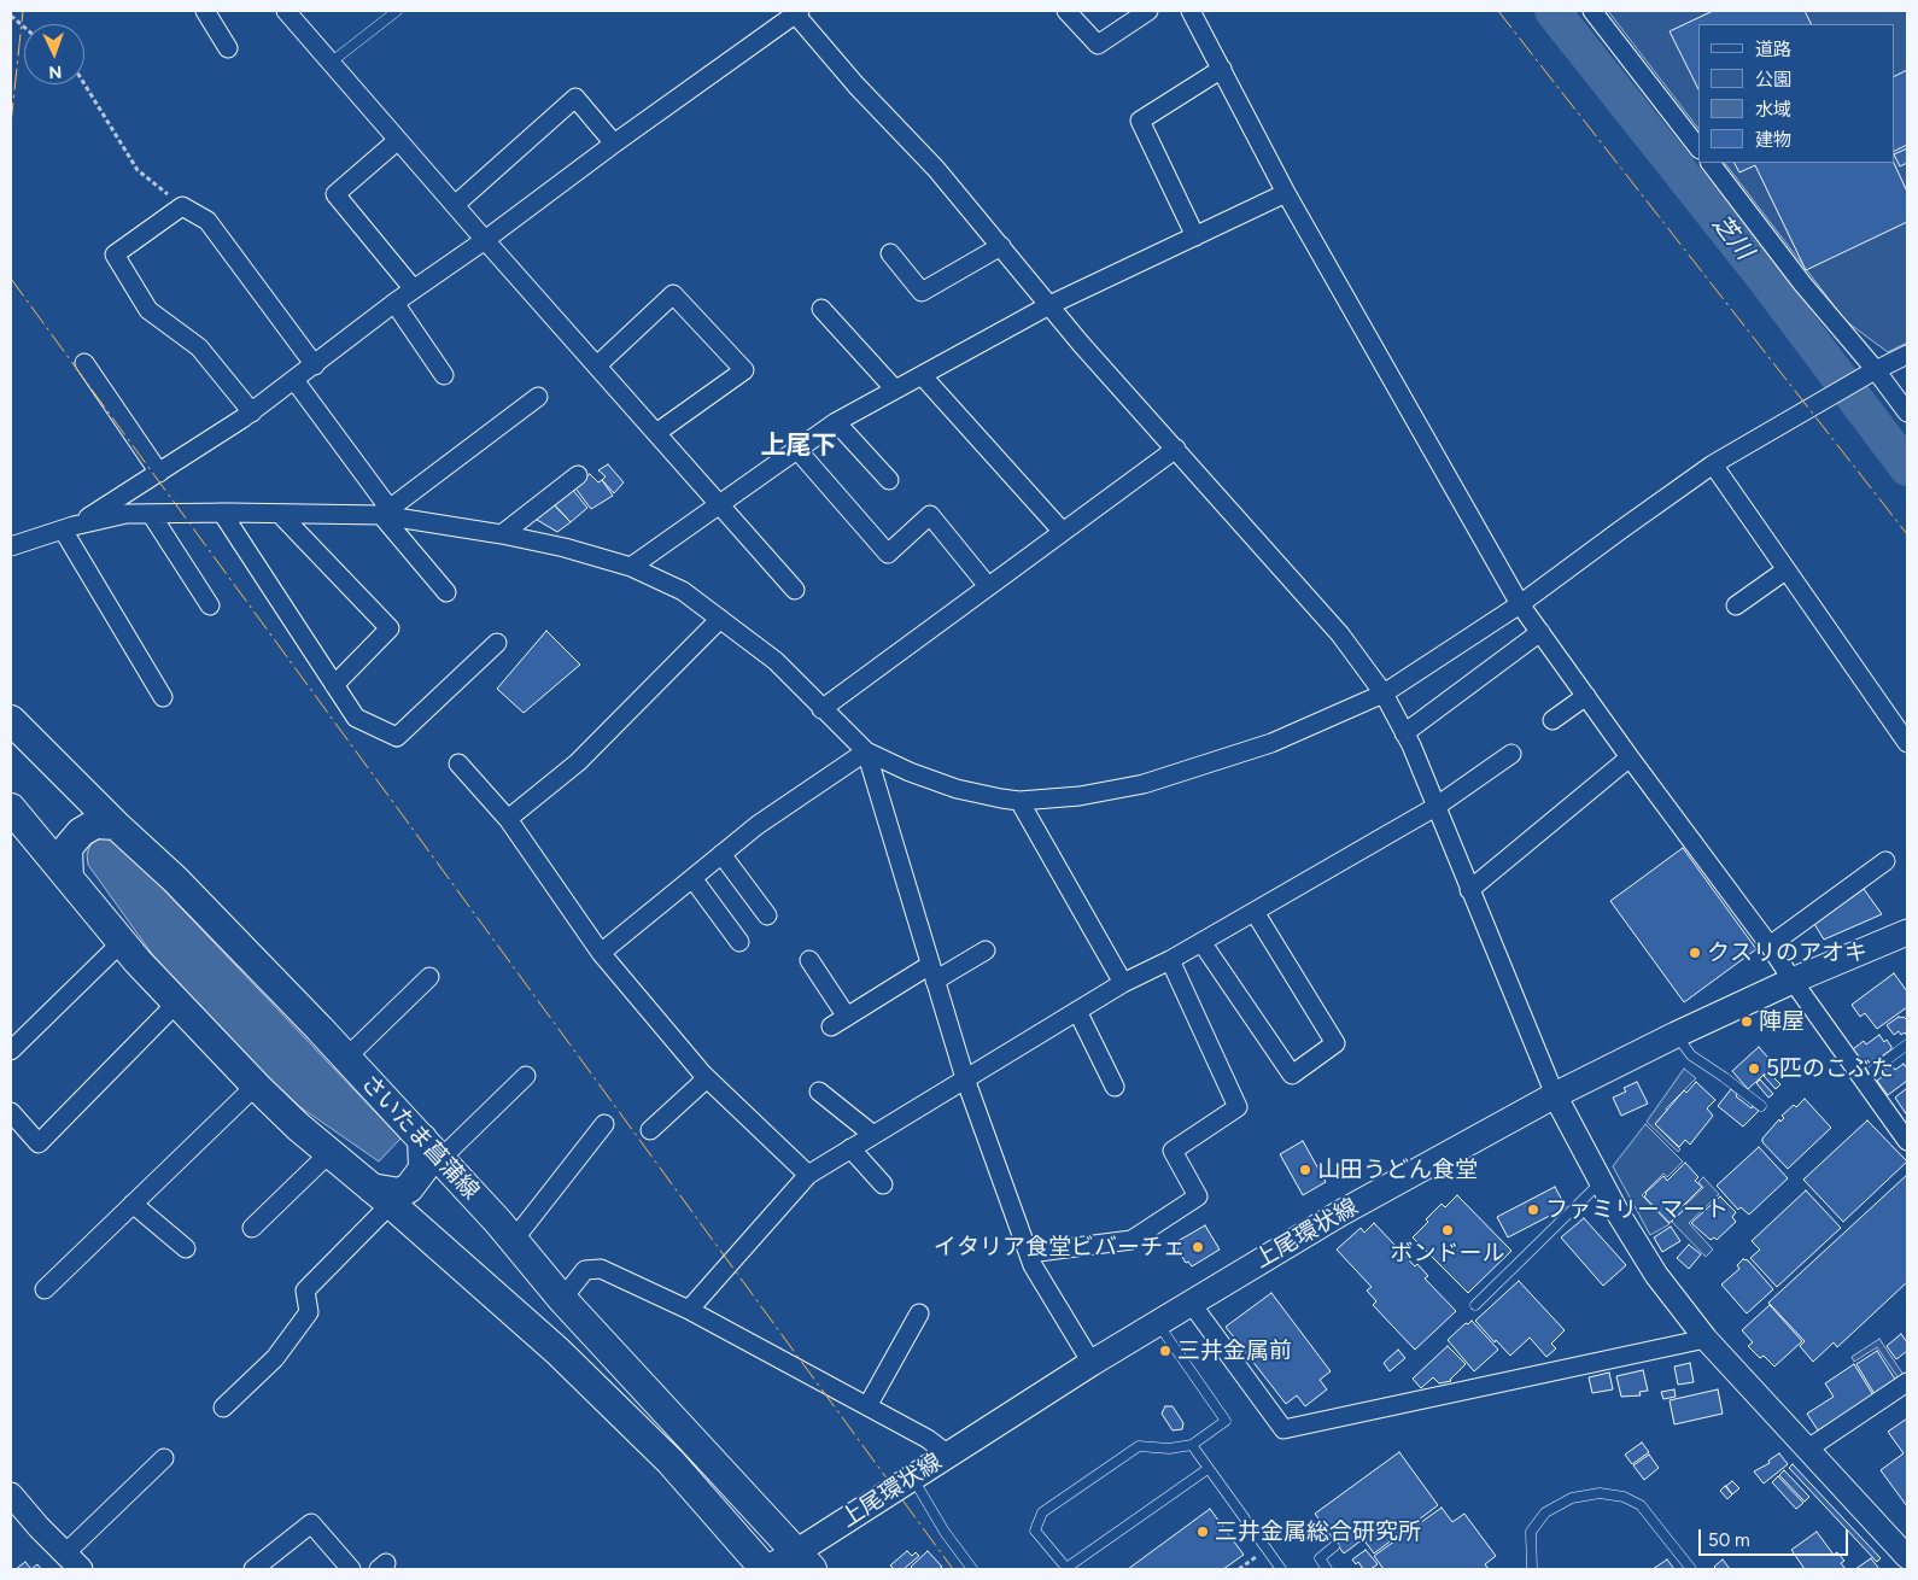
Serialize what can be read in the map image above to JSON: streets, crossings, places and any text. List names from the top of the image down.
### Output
{
  "streets": {
    "main road": ["さいたま菖蒲線", "上尾環状線"]
  },
  "crossings": [
    ["さいたま菖蒲線", "上尾環状線"]
  ],
  "districts": ["上尾下"],
  "water": ["芝川"],
  "places": [
    "クスリのアオキ",
    "陣屋",
    "5匹のこぶた",
    "山田うどん食堂",
    "ファミリーマート",
    "ボンドール",
    "イタリア食堂ビバーチェ",
    "三井金属前",
    "三井金属総合研究所"
  ],
  "legend": [
    "道路",
    "公園",
    "水域",
    "建物"
  ],
  "scale_bar": "50 m",
  "north": "bottom"
}
